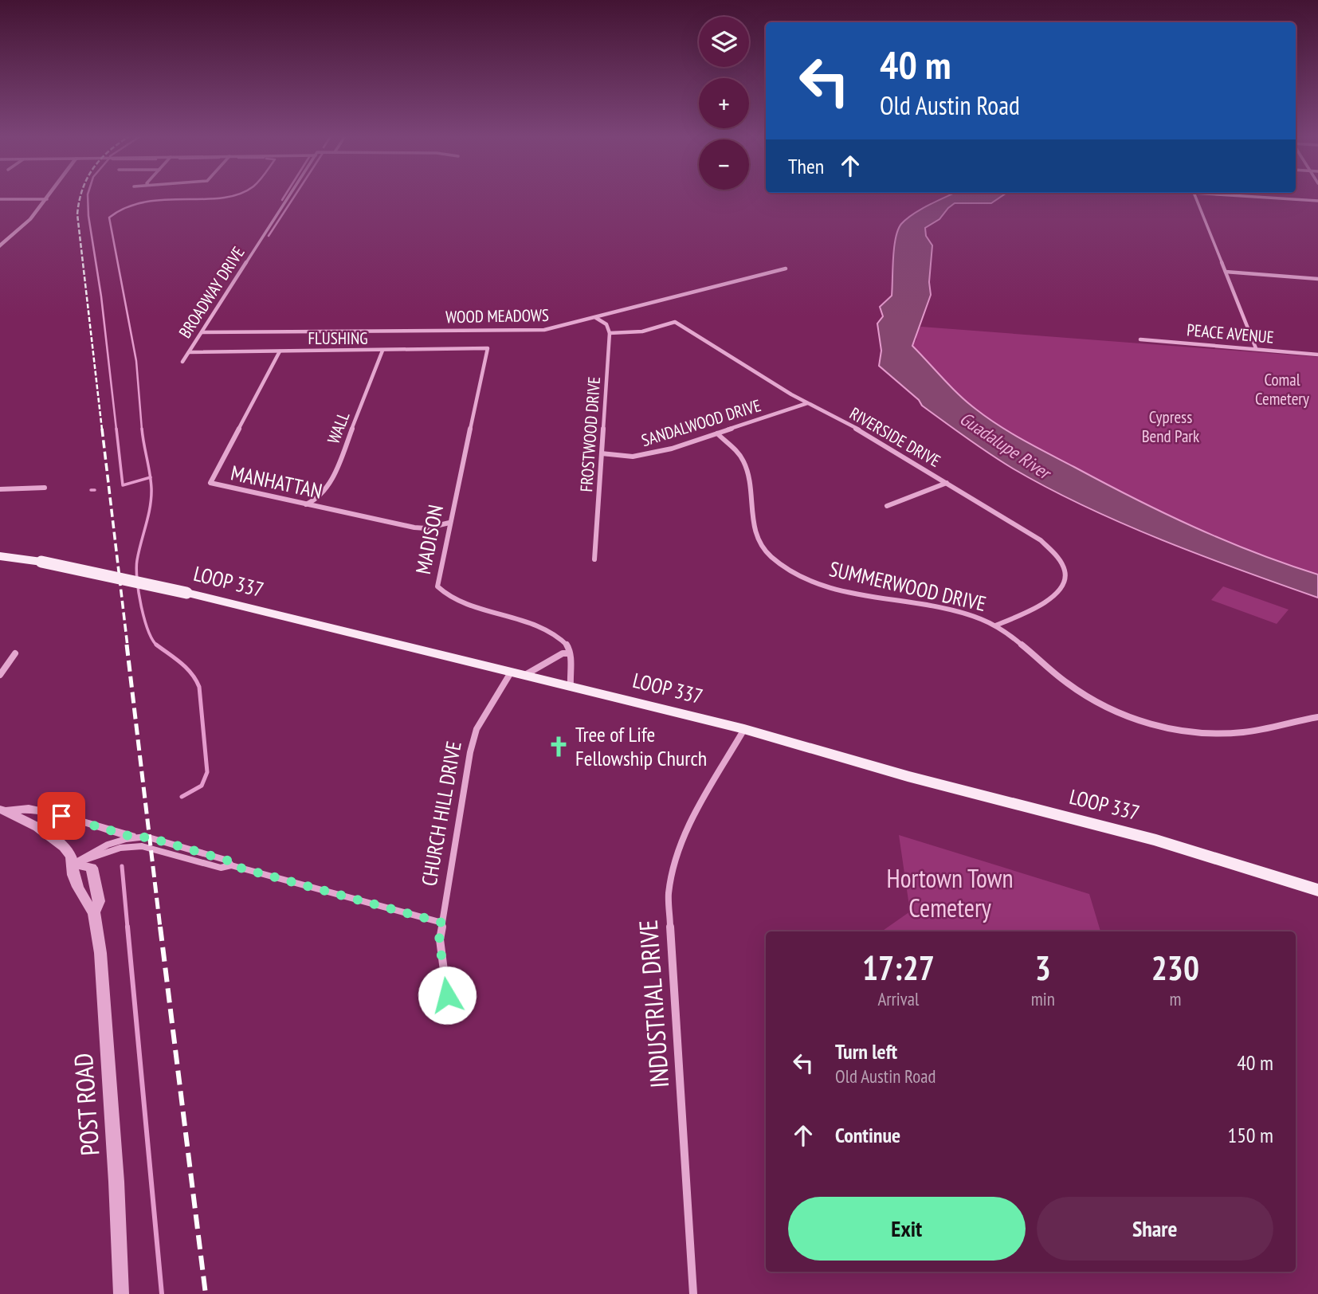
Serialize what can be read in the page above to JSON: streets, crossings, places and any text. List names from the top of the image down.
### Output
{
  "streets": {
    "main road": ["LOOP 337"],
    "street": [
      "BROADWAY DRIVE",
      "WOOD MEADOWS",
      "PEACE AVENUE",
      "FLUSHING",
      "SANDALWOOD DRIVE",
      "WALL",
      "FROSTWOOD DRIVE",
      "RIVERSIDE DRIVE",
      "MANHATTAN",
      "MADISON",
      "SUMMERWOOD DRIVE",
      "CHURCH HILL DRIVE",
      "INDUSTRIAL DRIVE",
      "POST ROAD"
    ]
  },
  "crossings": [
    ["BROADWAY DRIVE", "WOOD MEADOWS"],
    ["BROADWAY DRIVE", "FLUSHING"],
    ["FLUSHING", "WALL"],
    ["FLUSHING", "MANHATTAN"],
    ["FLUSHING", "MADISON"],
    ["SANDALWOOD DRIVE", "FROSTWOOD DRIVE"],
    ["SANDALWOOD DRIVE", "RIVERSIDE DRIVE"],
    ["SANDALWOOD DRIVE", "SUMMERWOOD DRIVE"],
    ["WALL", "MANHATTAN"],
    ["FROSTWOOD DRIVE", "RIVERSIDE DRIVE"],
    ["RIVERSIDE DRIVE", "SUMMERWOOD DRIVE"],
    ["MANHATTAN", "MADISON"],
    ["LOOP 337", "CHURCH HILL DRIVE"],
    ["LOOP 337", "INDUSTRIAL DRIVE"]
  ],
  "water": ["Guadalupe River"],
  "parks": ["Comal Cemetery", "Cypress Bend Park", "Hortown Town Cemetery"],
  "places": {
    "church": ["Tree of Life Fellowship Church"]
  },
  "page": {
    "map_buttons": ["+", "−"],
    "turn": ["40 m", "Old Austin Road"],
    "then": "Then",
    "eta": [
      "17:27",
      "Arrival",
      "3",
      "min",
      "230",
      "m"
    ],
    "list": [
      {
        "name": "Turn left",
        "note": "Old Austin Road",
        "value": "40 m"
      },
      {
        "name": "Continue",
        "value": "150 m"
      }
    ],
    "buttons": ["Exit", "Share"]
  }
}
